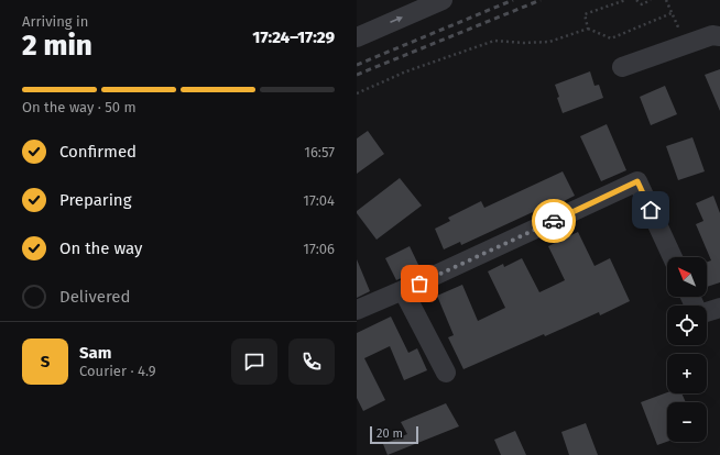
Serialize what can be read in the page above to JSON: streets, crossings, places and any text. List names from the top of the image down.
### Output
{
  "scale_bar": "20 m",
  "north": "top left",
  "page": {
    "heading": ["2 min", "Arriving in", "17:24–17:29"],
    "panel": ["Sam", "Courier · 4.9"],
    "bar": "On the way · 50 m",
    "list": [
      ["Confirmed", "16:57"],
      ["Preparing", "17:04"],
      ["On the way", "17:06"],
      "Delivered"
    ],
    "map_buttons": ["+", "−"],
    "round": "S",
    "scale": "20 m"
  }
}
